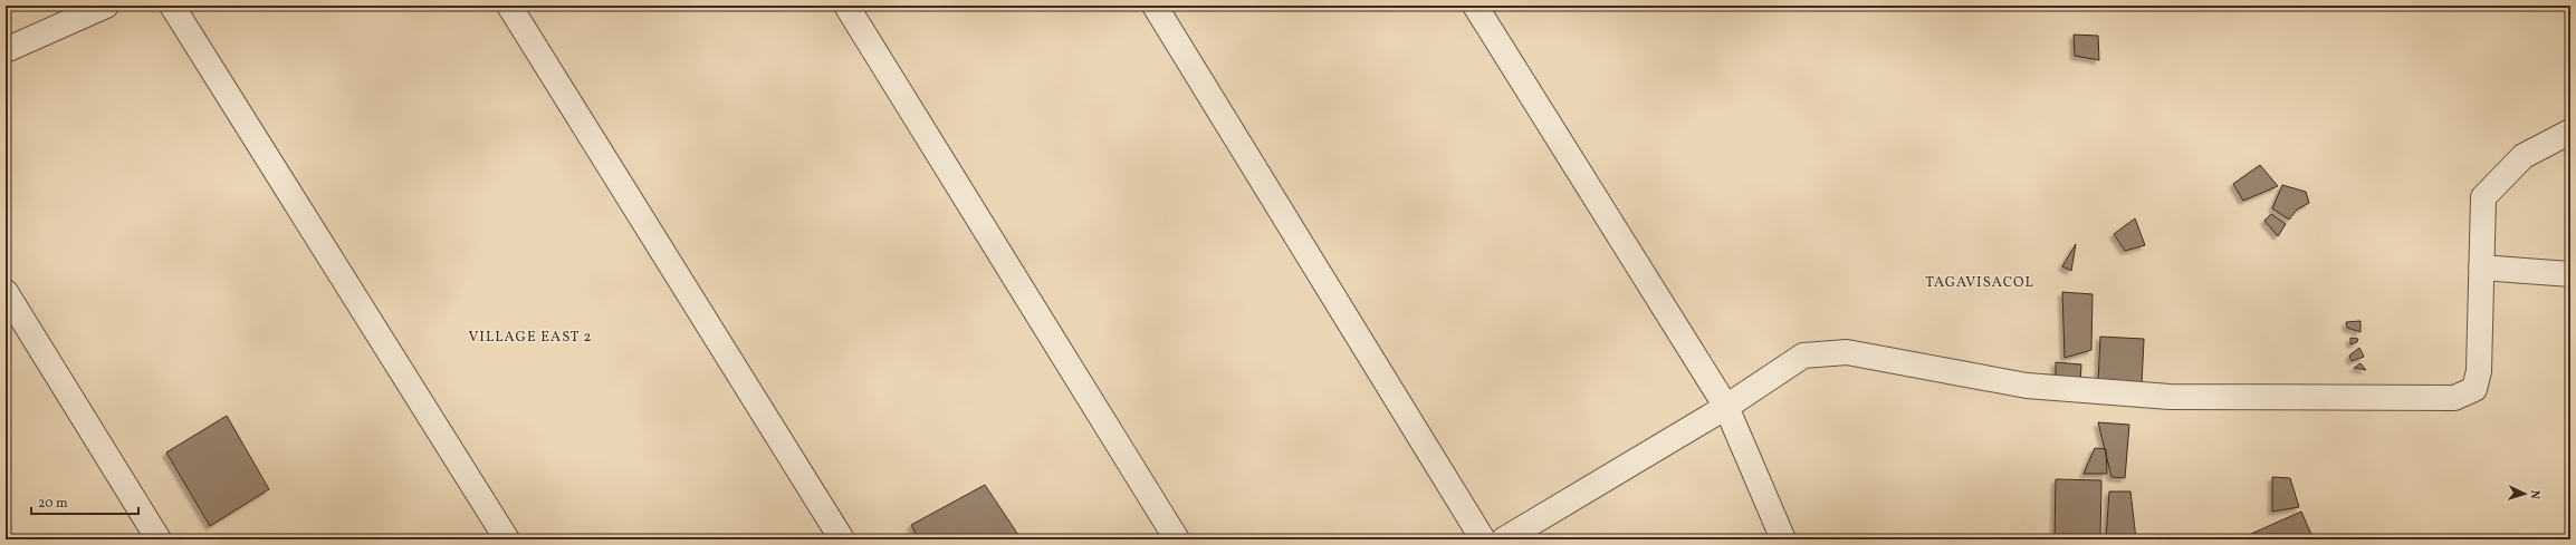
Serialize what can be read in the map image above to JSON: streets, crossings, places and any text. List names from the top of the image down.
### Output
{
  "districts": ["TAGAVISACOL", "VILLAGE EAST 2"],
  "scale_bar": "20 m",
  "north": "right"
}
